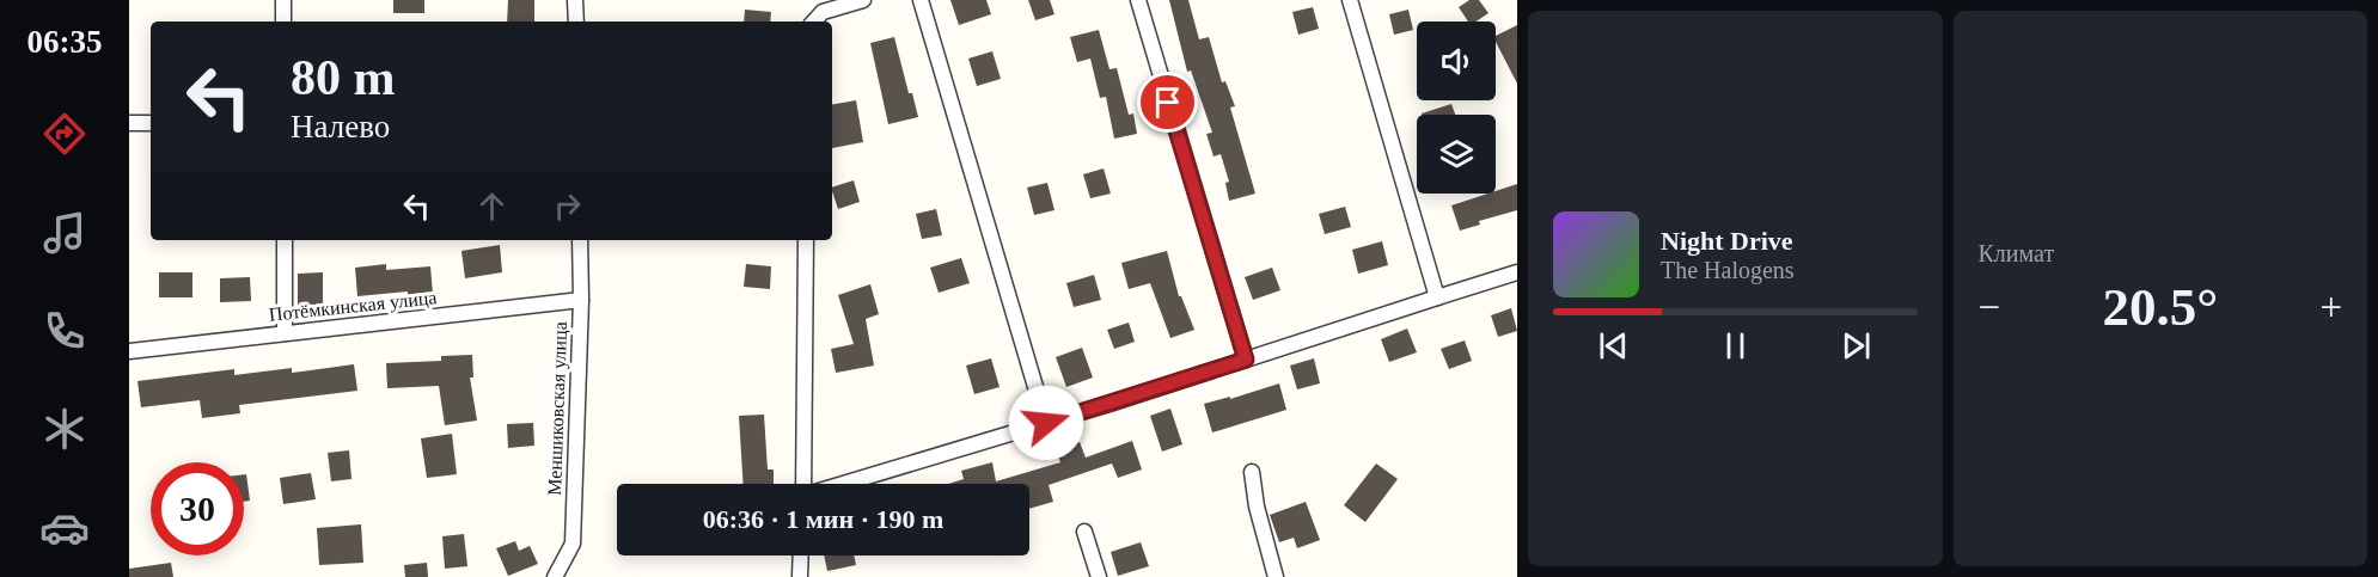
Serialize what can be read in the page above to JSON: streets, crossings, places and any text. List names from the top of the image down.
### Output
{
  "streets": {
    "street": ["Потёмкинская улица", "Меншиковская улица"]
  },
  "crossings": [
    ["Потёмкинская улица", "Меншиковская улица"]
  ],
  "page": {
    "tabs": "06:35",
    "tile": "Климат",
    "turn": ["80 m", "Налево"],
    "song": ["Night Drive", "The Halogens"],
    "heat": ["−", "20.5°", "+"],
    "limit": "30",
    "trip": "06:36 · 1 мин · 190 m"
  }
}
